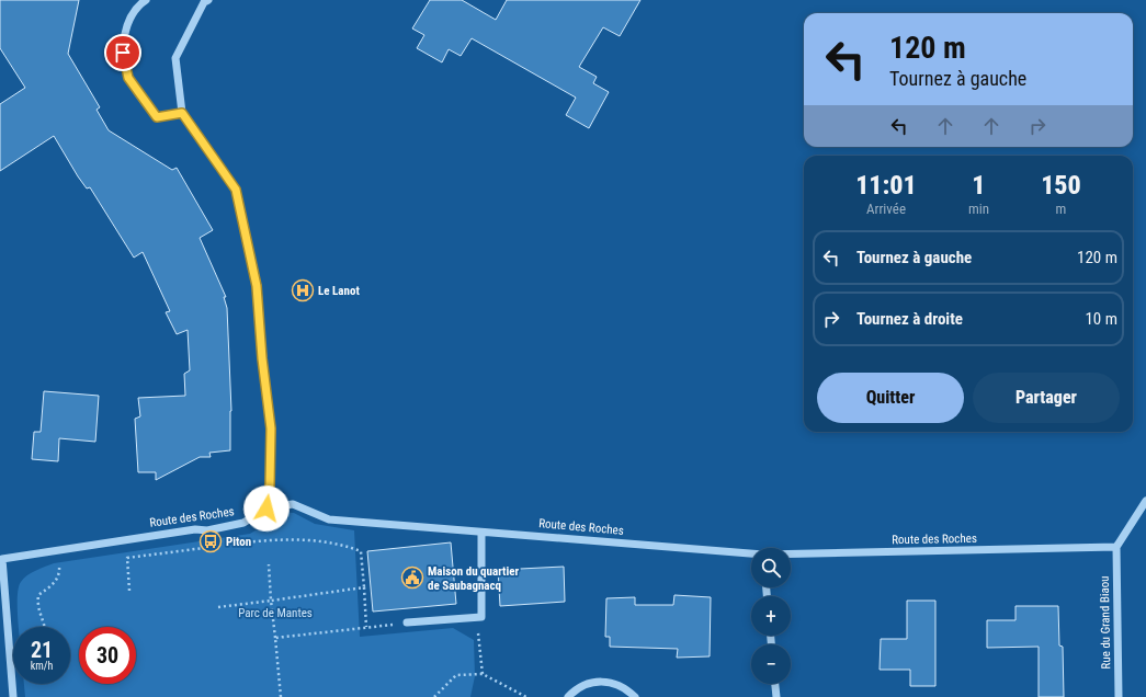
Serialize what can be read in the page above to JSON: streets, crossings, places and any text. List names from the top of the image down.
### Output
{
  "streets": {
    "street": ["Route des Roches", "Rue du Grand Biaou"]
  },
  "crossings": [
    ["Route des Roches", "Rue du Grand Biaou"]
  ],
  "parks": ["Parc de Mantes"],
  "places": {
    "hospital": ["Le Lanot"],
    "bus stop": ["Piton"],
    "public building": ["Maison du quartier de Saubagnacq"]
  },
  "page": {
    "turn": ["120 m", "Tournez à gauche"],
    "eta": [
      "11:01",
      "Arrivée",
      "1",
      "min",
      "150",
      "m"
    ],
    "list": [
      {
        "name": "Tournez à gauche",
        "value": "120 m"
      },
      {
        "name": "Tournez à droite",
        "value": "10 m"
      }
    ],
    "buttons": ["Quitter", "Partager"],
    "map_buttons": ["+", "−"],
    "speed": "21 km/h",
    "limit": "30"
  }
}
